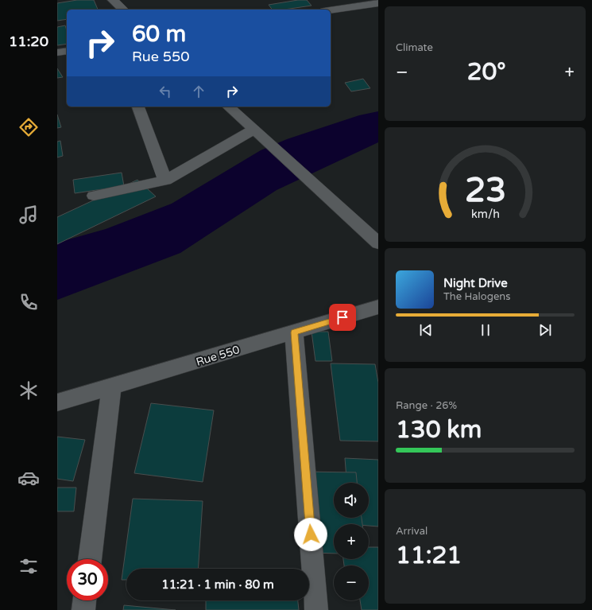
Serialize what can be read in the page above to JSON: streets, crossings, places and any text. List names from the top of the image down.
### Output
{
  "streets": {
    "street": ["Rue 550"]
  },
  "page": {
    "tabs": "11:20",
    "tile": [
      "Climate",
      ["Range · 26%", "130 km"],
      ["Arrival", "11:21"]
    ],
    "turn": ["60 m", "Rue 550"],
    "heat": ["−", "20°", "+"],
    "song": ["Night Drive", "The Halogens"],
    "map_buttons": ["+", "−"],
    "limit": "30",
    "trip": "11:21 · 1 min · 80 m",
    "gauge": ["23", "km/h"]
  }
}
